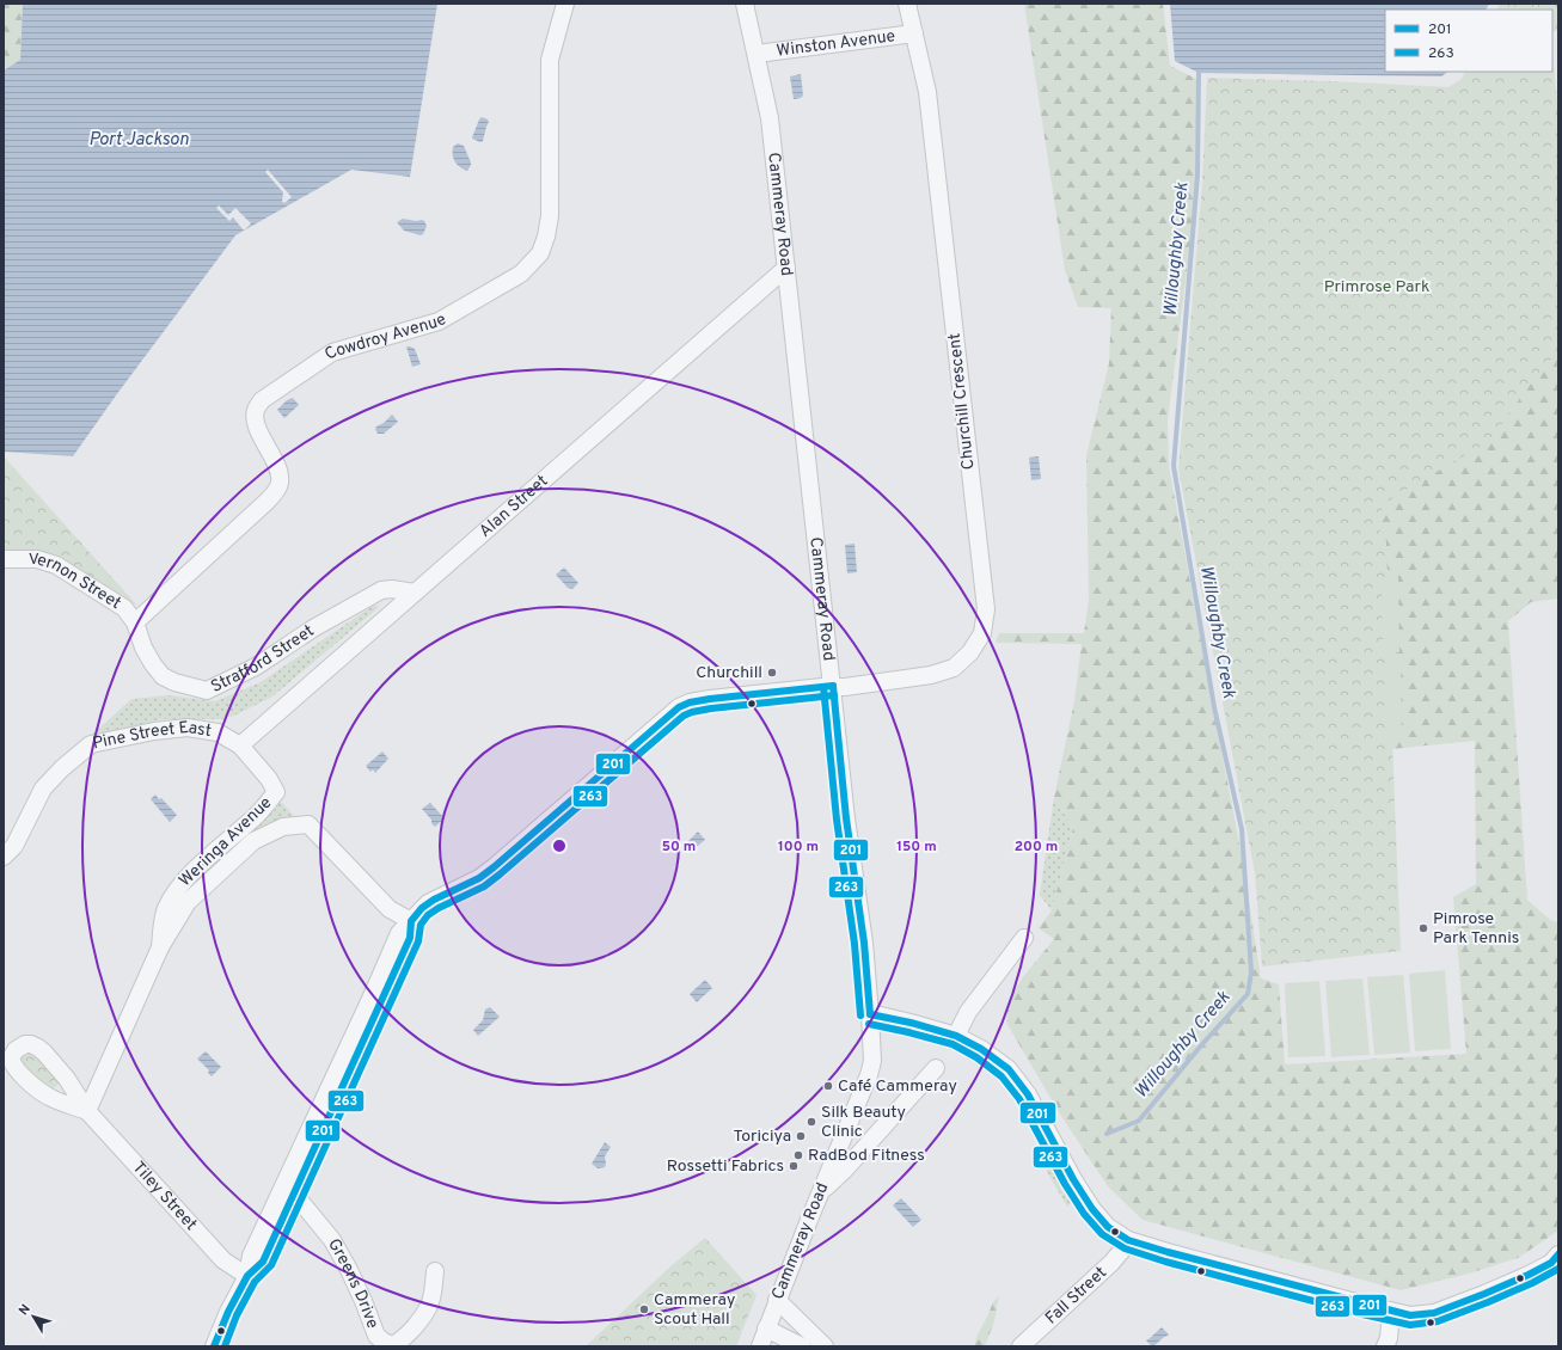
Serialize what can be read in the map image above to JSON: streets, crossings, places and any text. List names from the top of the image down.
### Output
{
  "streets": {
    "street": [
      "Winston Avenue",
      "Cammeray Road",
      "Cowdroy Avenue",
      "Churchill Crescent",
      "Alan Street",
      "Vernon Street",
      "Stratford Street",
      "Pine Street East",
      "Weringa Avenue",
      "Tiley Street",
      "Greens Drive",
      "Fall Street"
    ]
  },
  "crossings": [
    ["Winston Avenue", "Cammeray Road"],
    ["Winston Avenue", "Churchill Crescent"],
    ["Cammeray Road", "Churchill Crescent"],
    ["Cammeray Road", "Alan Street"],
    ["Cowdroy Avenue", "Vernon Street"],
    ["Cowdroy Avenue", "Stratford Street"],
    ["Churchill Crescent", "Weringa Avenue"],
    ["Churchill Crescent", "Tiley Street"],
    ["Alan Street", "Stratford Street"],
    ["Alan Street", "Pine Street East"],
    ["Alan Street", "Weringa Avenue"],
    ["Vernon Street", "Stratford Street"],
    ["Pine Street East", "Weringa Avenue"],
    ["Weringa Avenue", "Tiley Street"]
  ],
  "water": ["Port Jackson", "Willoughby Creek"],
  "parks": ["Primrose Park"],
  "places": [
    "Churchill",
    "Pimrose Park Tennis",
    "Café Cammeray",
    "Silk Beauty Clinic",
    "Toriciya",
    "RadBod Fitness",
    "Rossetti Fabrics",
    "Cammeray Scout Hall"
  ],
  "lines": ["transit line 201", "transit line 263"],
  "legend": ["201", "263"],
  "north": "top left",
  "rings": [
    "50 m",
    "100 m",
    "150 m",
    "200 m"
  ]
}
